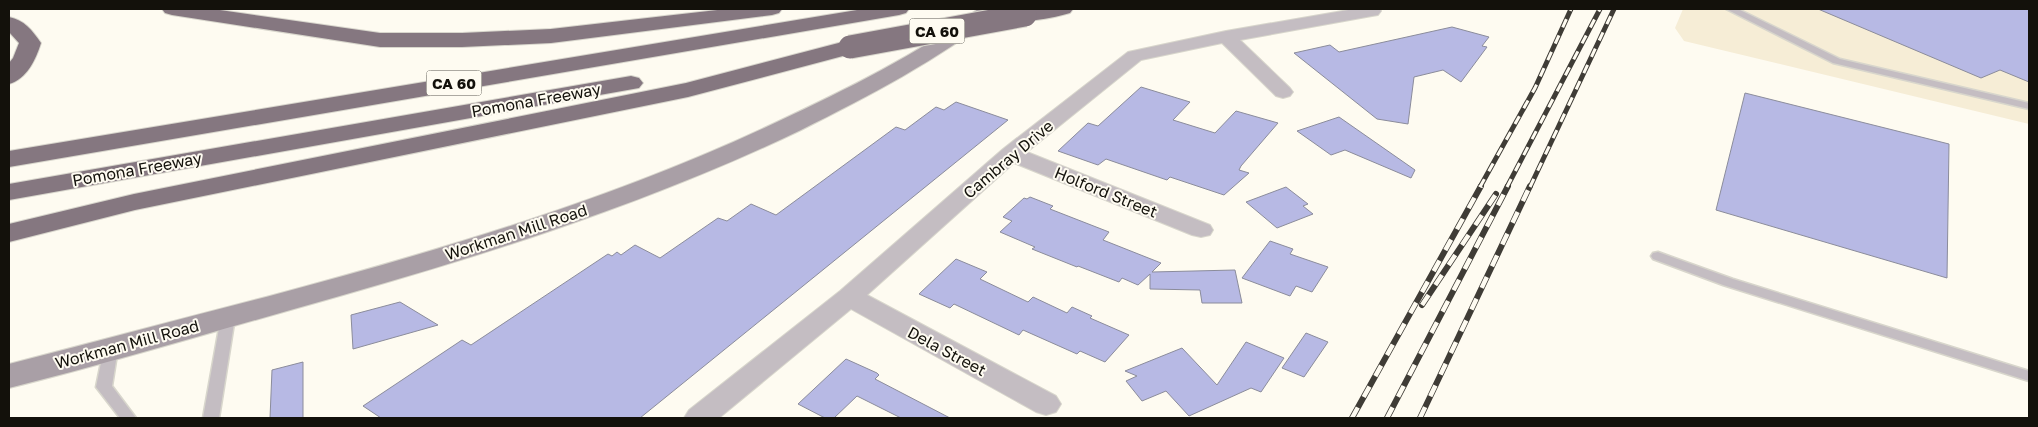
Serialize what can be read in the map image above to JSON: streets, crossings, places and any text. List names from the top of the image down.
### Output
{
  "streets": {
    "highway": ["CA 60", "Pomona Freeway"],
    "main road": ["Workman Mill Road"],
    "street": ["Cambray Drive", "Holford Street", "Dela Street"]
  },
  "crossings": [
    ["Cambray Drive", "Holford Street"],
    ["Cambray Drive", "Dela Street"]
  ]
}
